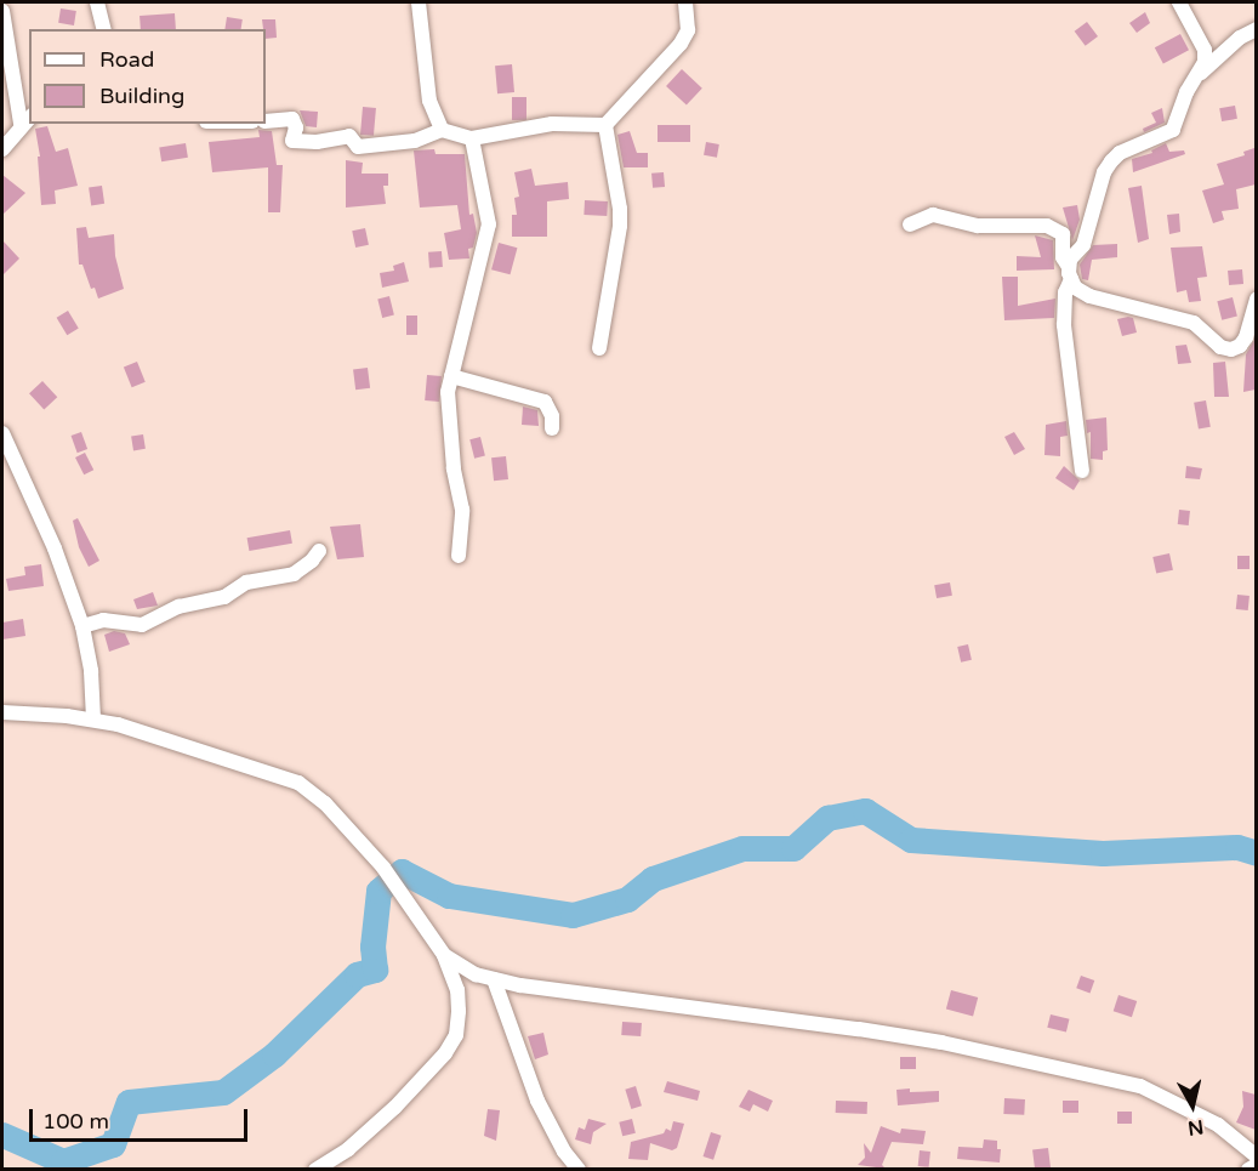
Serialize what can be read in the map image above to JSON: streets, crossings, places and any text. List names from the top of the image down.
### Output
{
  "legend": ["Road", "Building"],
  "scale_bar": "100 m",
  "north": "bottom"
}
